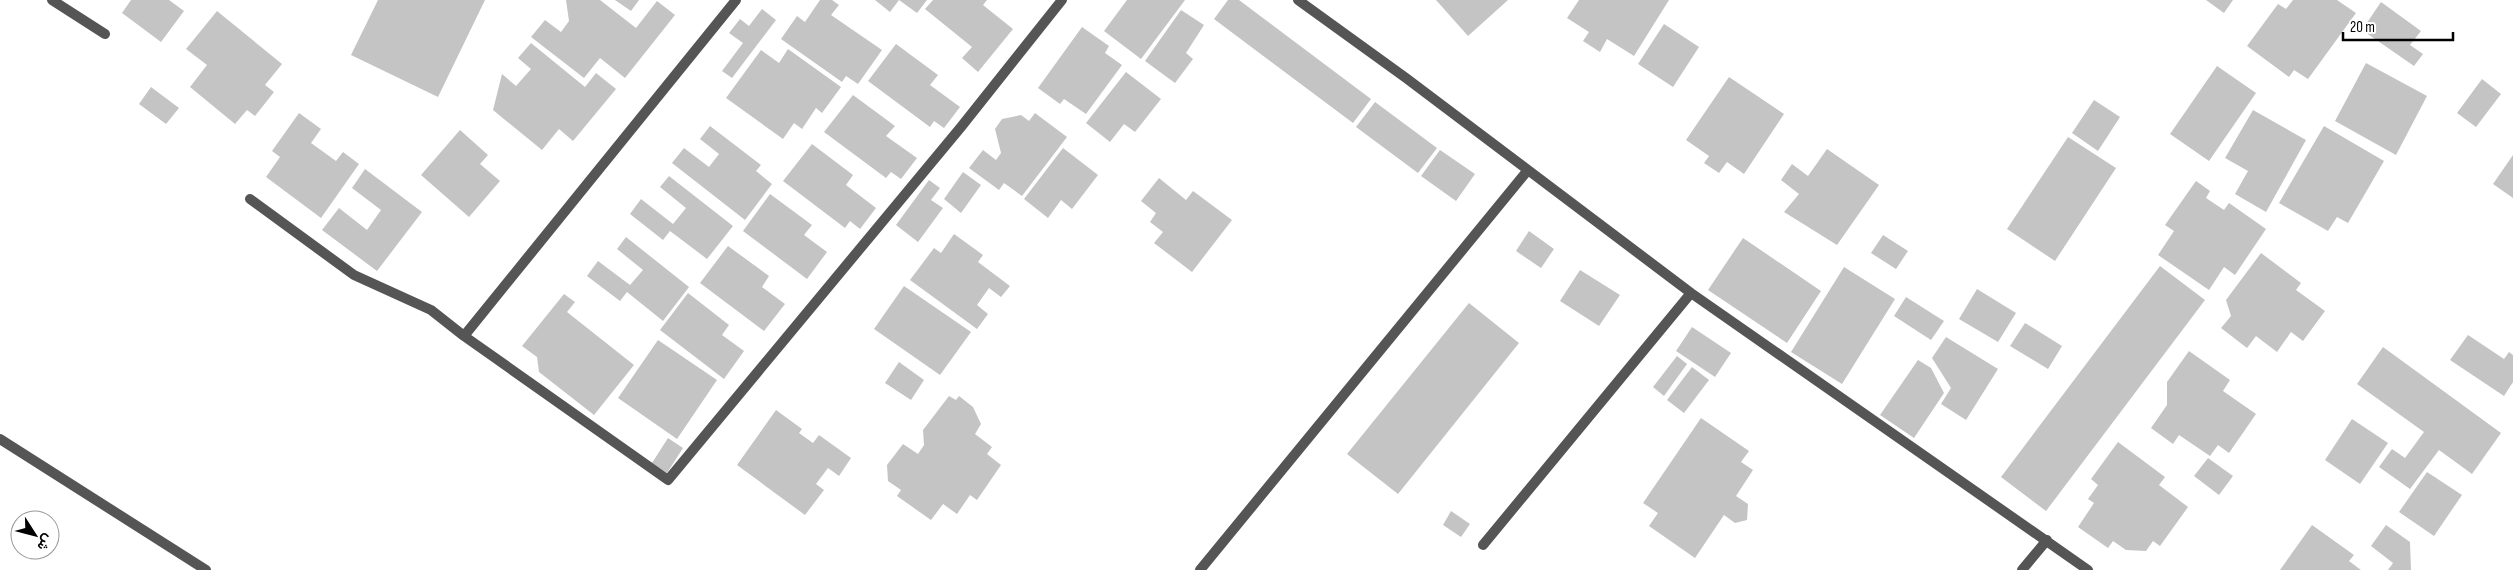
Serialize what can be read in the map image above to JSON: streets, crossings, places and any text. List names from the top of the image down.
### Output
{
  "scale_bar": "20 m",
  "north": "bottom right"
}
